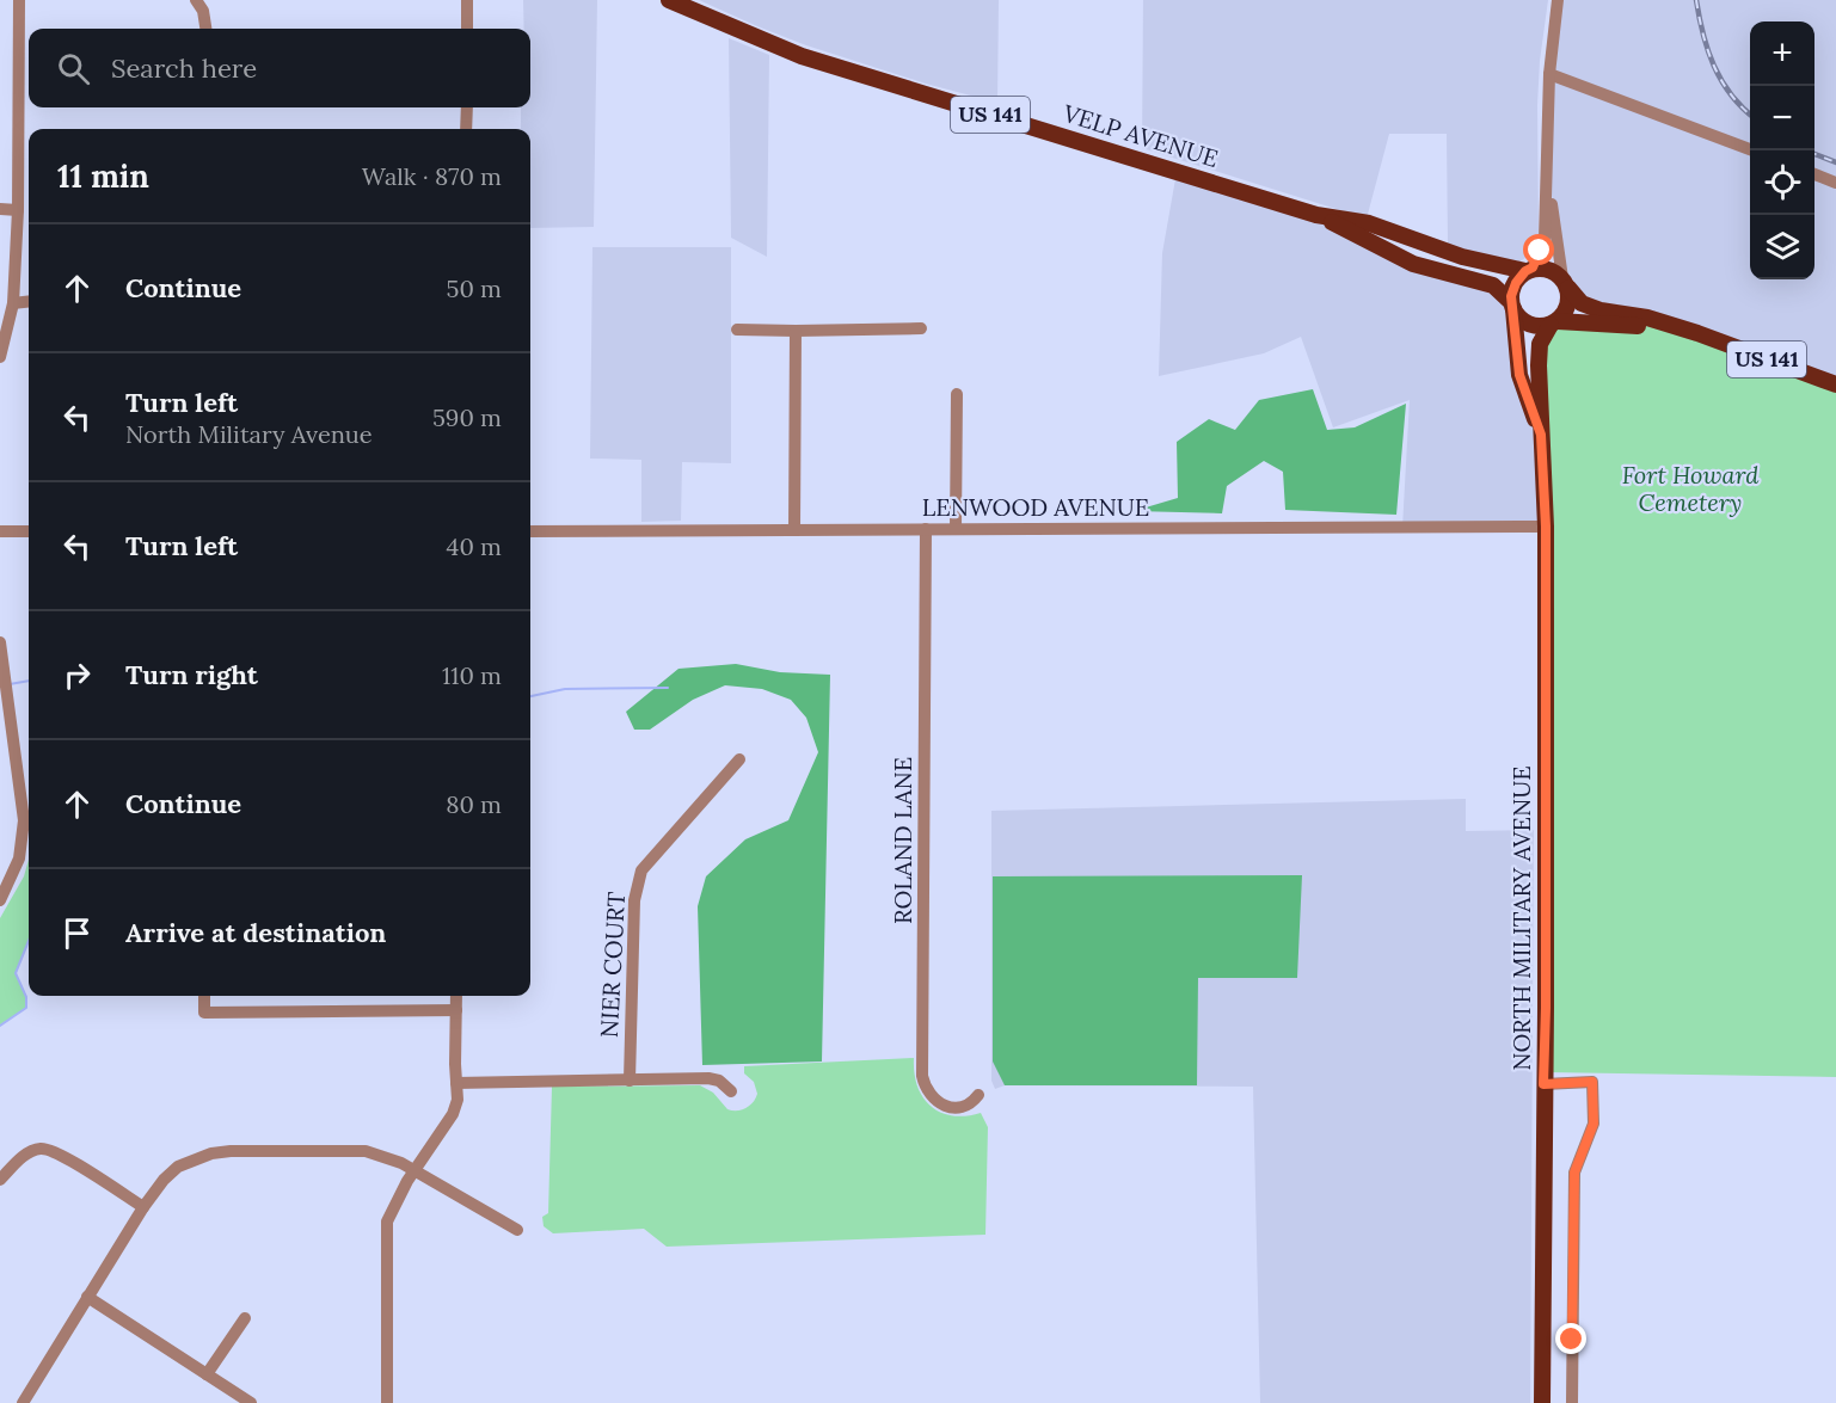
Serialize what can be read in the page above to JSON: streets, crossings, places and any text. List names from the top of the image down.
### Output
{
  "streets": {
    "main road": ["US 141", "VELP AVENUE", "NORTH MILITARY AVENUE"],
    "street": ["LENWOOD AVENUE", "ROLAND LANE", "NIER COURT"]
  },
  "crossings": [
    ["US 141", "VELP AVENUE"],
    ["US 141", "NORTH MILITARY AVENUE"],
    ["VELP AVENUE", "NORTH MILITARY AVENUE"],
    ["LENWOOD AVENUE", "ROLAND LANE"],
    ["LENWOOD AVENUE", "NORTH MILITARY AVENUE"]
  ],
  "parks": ["Fort Howard Cemetery"],
  "page": {
    "map_buttons": ["+", "−"],
    "search": "Search here",
    "heading": ["11 min", "Walk · 870 m"],
    "list": [
      ["Continue", "50 m"],
      ["Turn left", "North Military Avenue", "590 m"],
      ["Turn left", "40 m"],
      ["Turn right", "110 m"],
      ["Continue", "80 m"],
      "Arrive at destination"
    ]
  }
}
